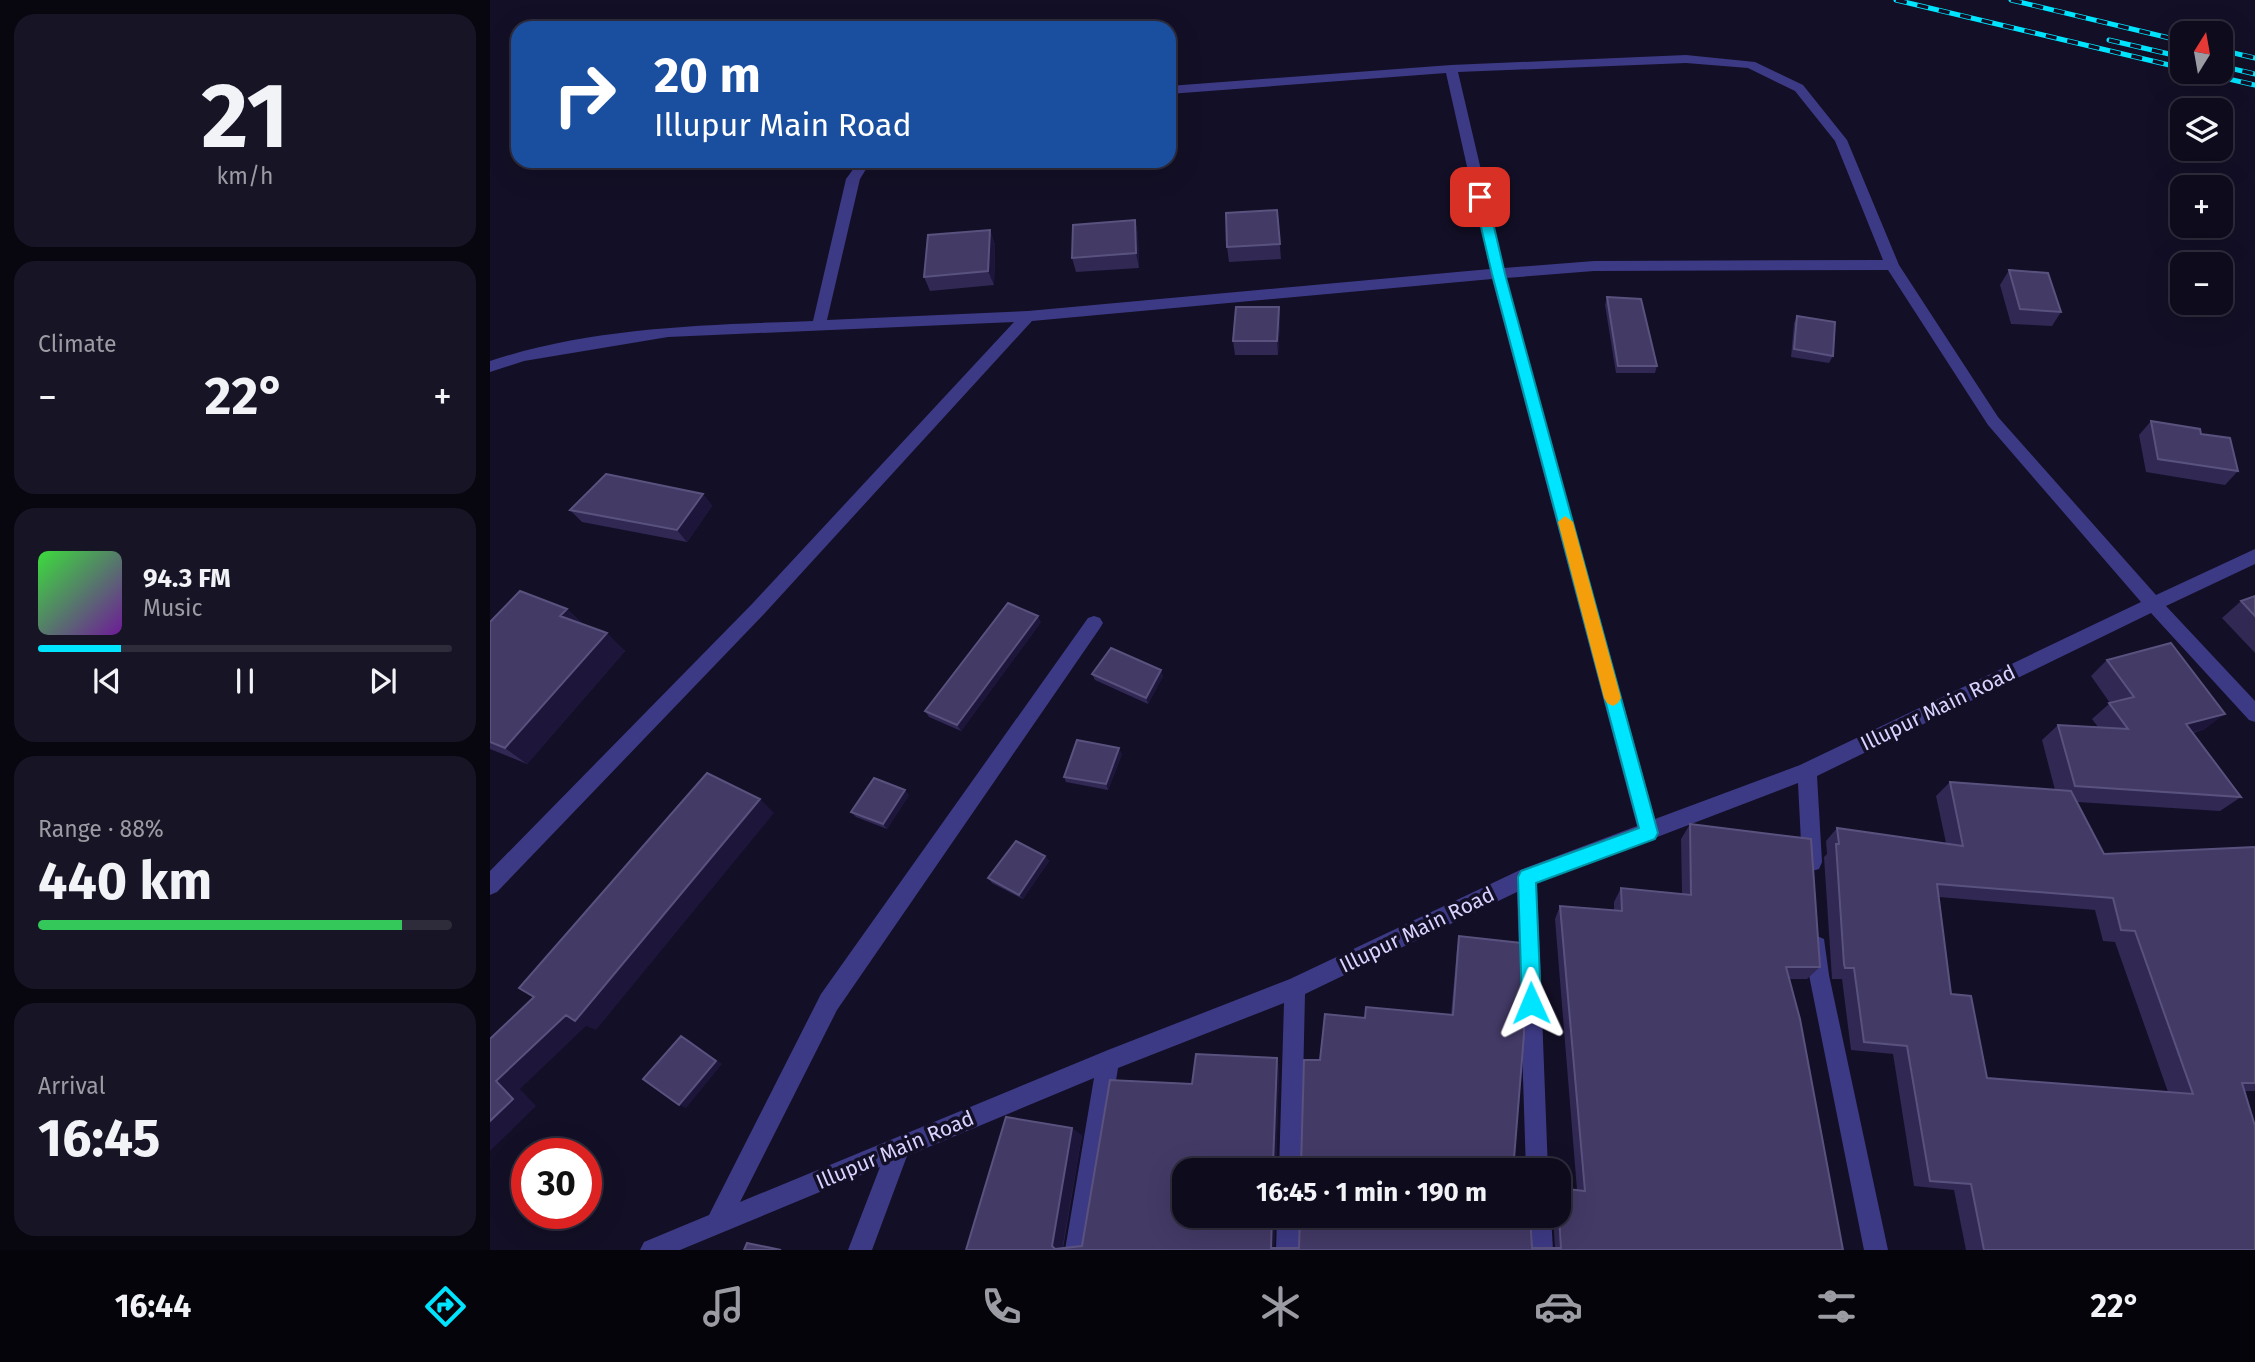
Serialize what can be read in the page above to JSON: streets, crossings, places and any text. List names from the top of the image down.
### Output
{
  "streets": {
    "street": ["Illupur Main Road"]
  },
  "north": "top",
  "page": {
    "tile": [
      ["21", "km/h"],
      "Climate",
      ["Range · 88%", "440 km"],
      ["Arrival", "16:45"]
    ],
    "map_buttons": ["+", "−"],
    "turn": ["20 m", "Illupur Main Road"],
    "heat": ["−", "22°", "+"],
    "song": ["94.3 FM", "Music"],
    "limit": "30",
    "trip": "16:45 · 1 min · 190 m",
    "tabs": ["16:44", "22°"]
  }
}
